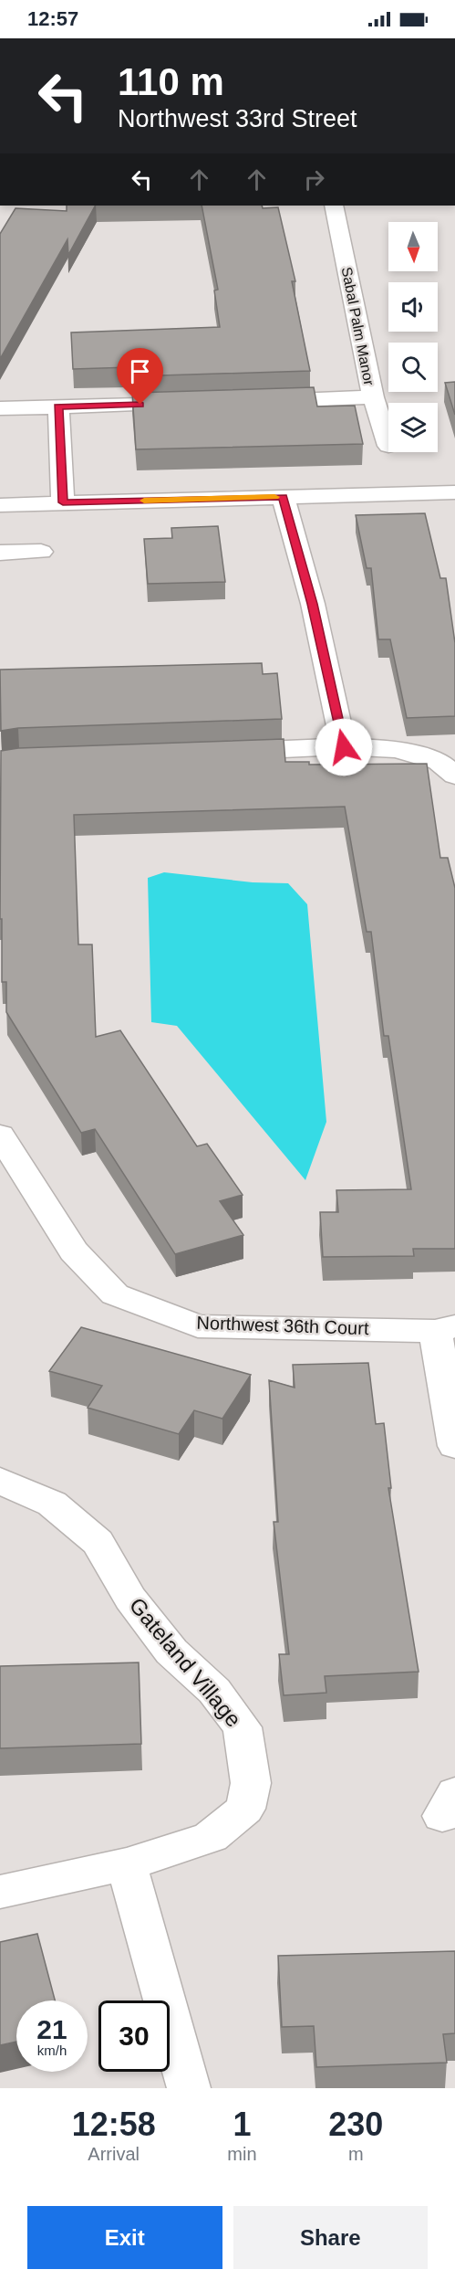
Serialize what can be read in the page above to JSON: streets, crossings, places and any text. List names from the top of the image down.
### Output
{
  "streets": {
    "street": ["Sabal Palm Manor", "Northwest 36th Court", "Gateland Village"]
  },
  "north": "bottom",
  "page": {
    "status": "12:57",
    "turn": ["110 m", "Northwest 33rd Street"],
    "speed": "21 km/h",
    "limit": "30",
    "eta": [
      "12:58",
      "Arrival",
      "1",
      "min",
      "230",
      "m"
    ],
    "buttons": ["Exit", "Share"]
  }
}
